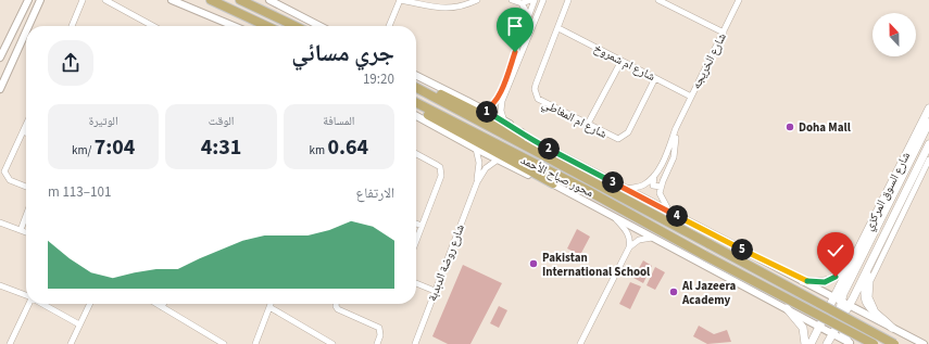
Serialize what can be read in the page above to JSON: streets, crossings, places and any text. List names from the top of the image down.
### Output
{
  "streets": {
    "highway": ["محور صباح الأحمد"],
    "main road": ["شارع السوق المركزي"],
    "street": [
      "شارع الخريجه",
      "شارع ام شمروخ",
      "شارع ام المغاطي",
      "شارع روضة الدبدبة"
    ]
  },
  "crossings": [
    ["شارع الخريجه", "شارع ام شمروخ"],
    ["شارع الخريجه", "محور صباح الأحمد"],
    ["شارع ام شمروخ", "شارع ام المغاطي"],
    ["محور صباح الأحمد", "شارع السوق المركزي"],
    ["محور صباح الأحمد", "شارع روضة الدبدبة"]
  ],
  "places": ["Doha Mall", "Pakistan International School", "Al Jazeera Academy"],
  "north": "top",
  "page": {
    "heading": ["جري مسائي", "19:20"],
    "stats": [
      ["المسافة", "0.64 km"],
      ["الوقت", "4:31"],
      ["الوتيرة", "7:04 /km"]
    ],
    "pins": [
      "1",
      "2",
      "3",
      "4",
      "5"
    ],
    "chart": ["الارتفاع", "101–113 m"]
  }
}
